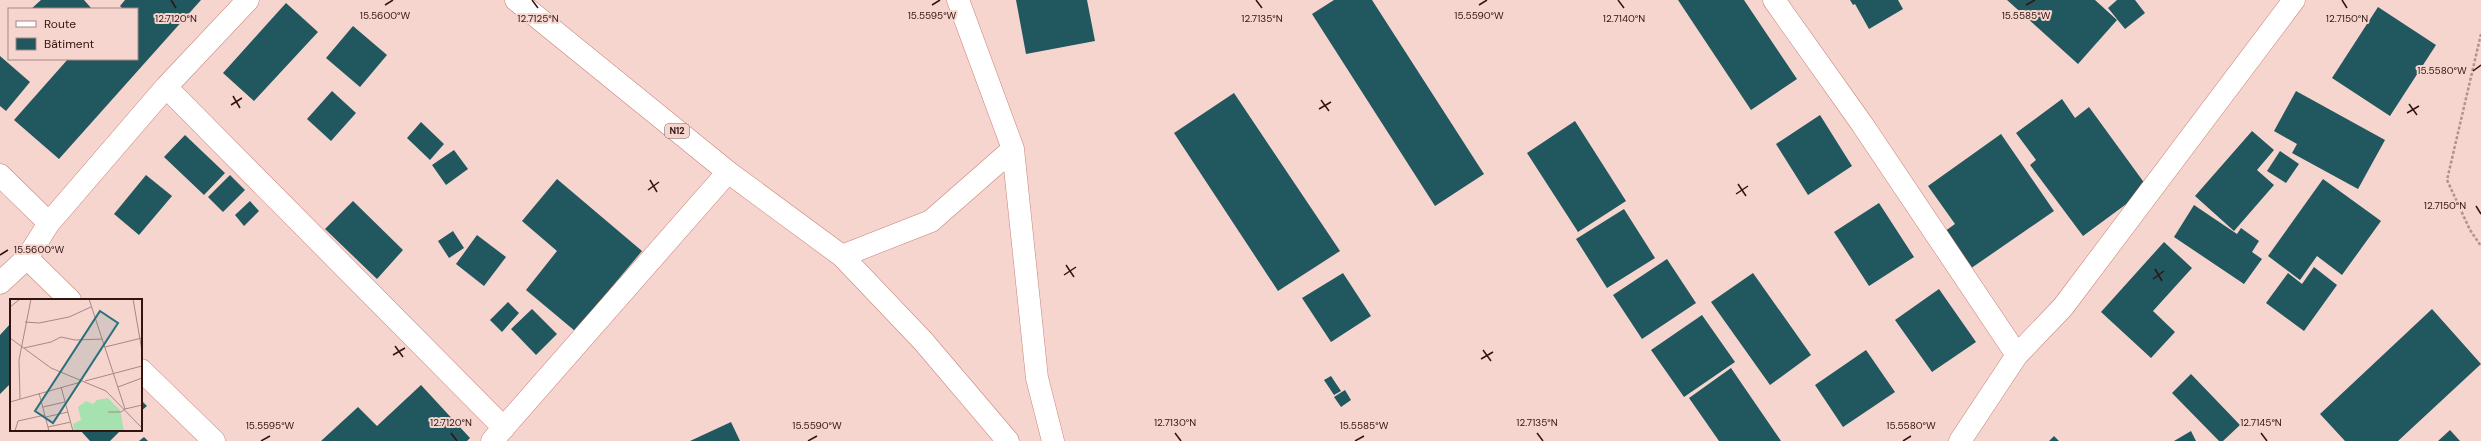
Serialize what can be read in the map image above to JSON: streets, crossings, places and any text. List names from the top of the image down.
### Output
{
  "streets": {
    "street": ["N12"]
  },
  "legend": ["Route", "Bâtiment"],
  "coordinates": [
    "15.5600°W",
    "15.5595°W",
    "15.5590°W",
    "15.5585°W",
    "12.7120°N",
    "12.7125°N",
    "12.7140°N",
    "12.7150°N",
    "12.7135°N",
    "15.5580°W",
    "12.7130°N",
    "12.7145°N"
  ]
}
